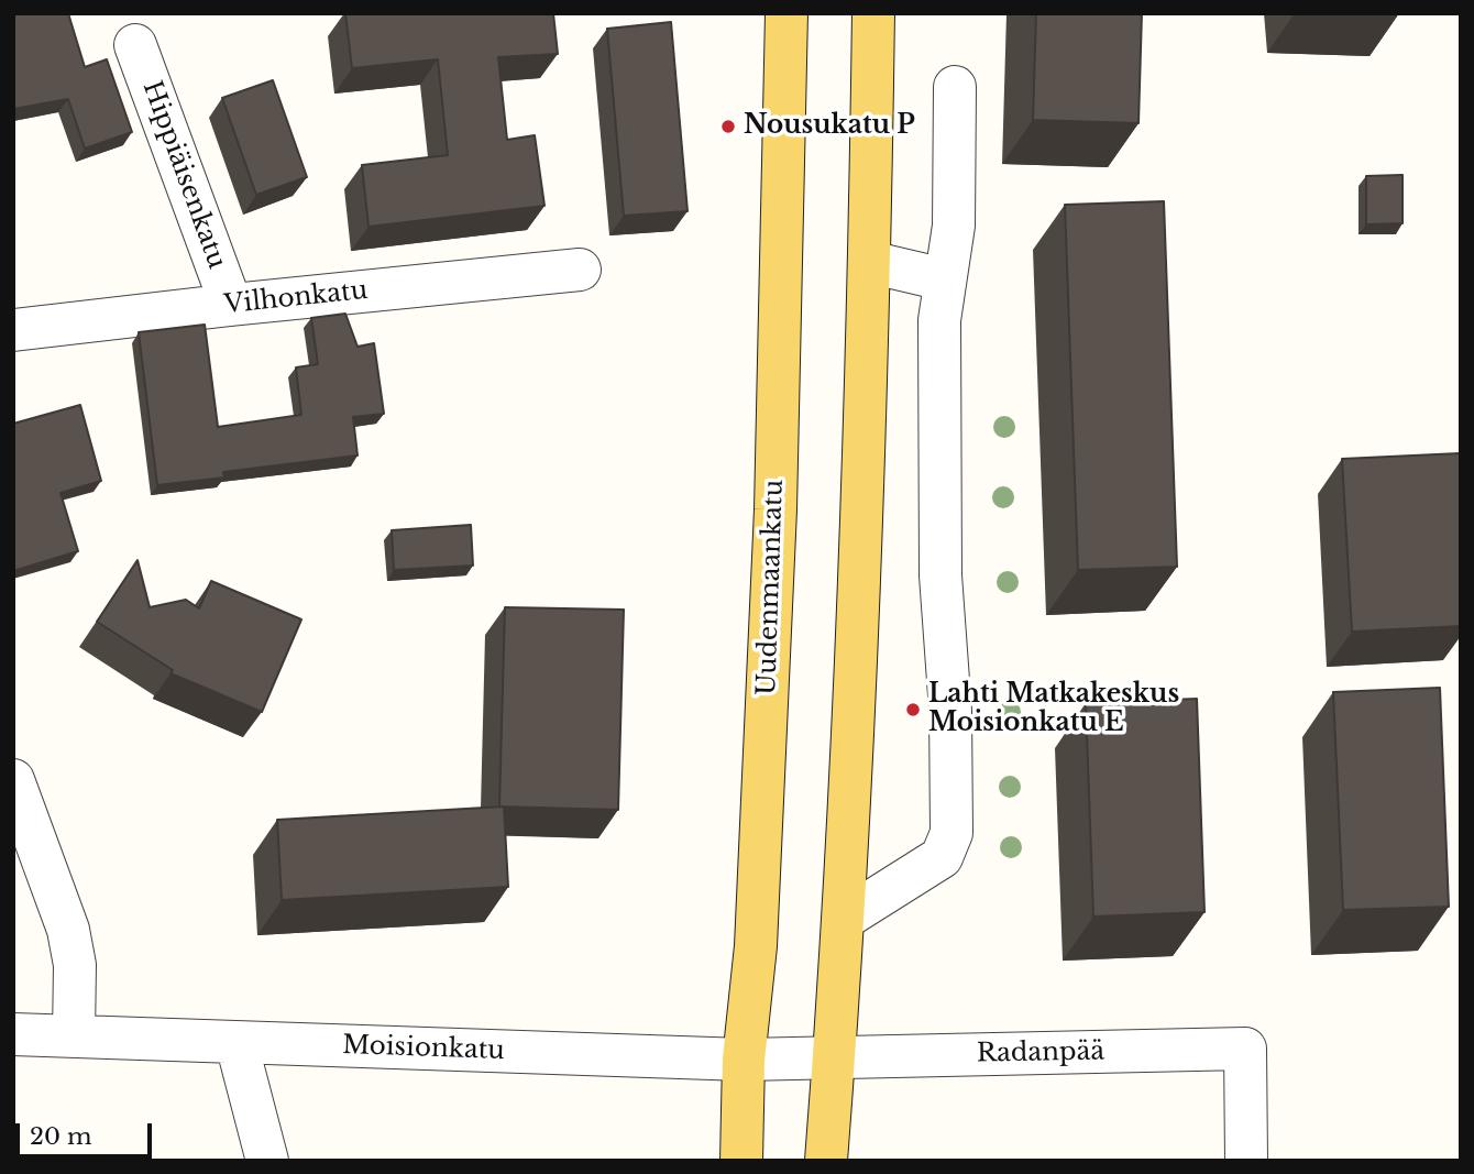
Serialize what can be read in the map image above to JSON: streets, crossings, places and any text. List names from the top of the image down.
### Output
{
  "streets": {
    "main road": ["Uudenmaankatu"],
    "street": [
      "Hippiäisenkatu",
      "Vilhonkatu",
      "Moisionkatu",
      "Radanpää"
    ]
  },
  "crossings": [
    ["Hippiäisenkatu", "Vilhonkatu"],
    ["Uudenmaankatu", "Moisionkatu"],
    ["Moisionkatu", "Radanpää"]
  ],
  "places": ["Nousukatu P", "Lahti Matkakeskus Moisionkatu E"],
  "scale_bar": "20 m"
}
